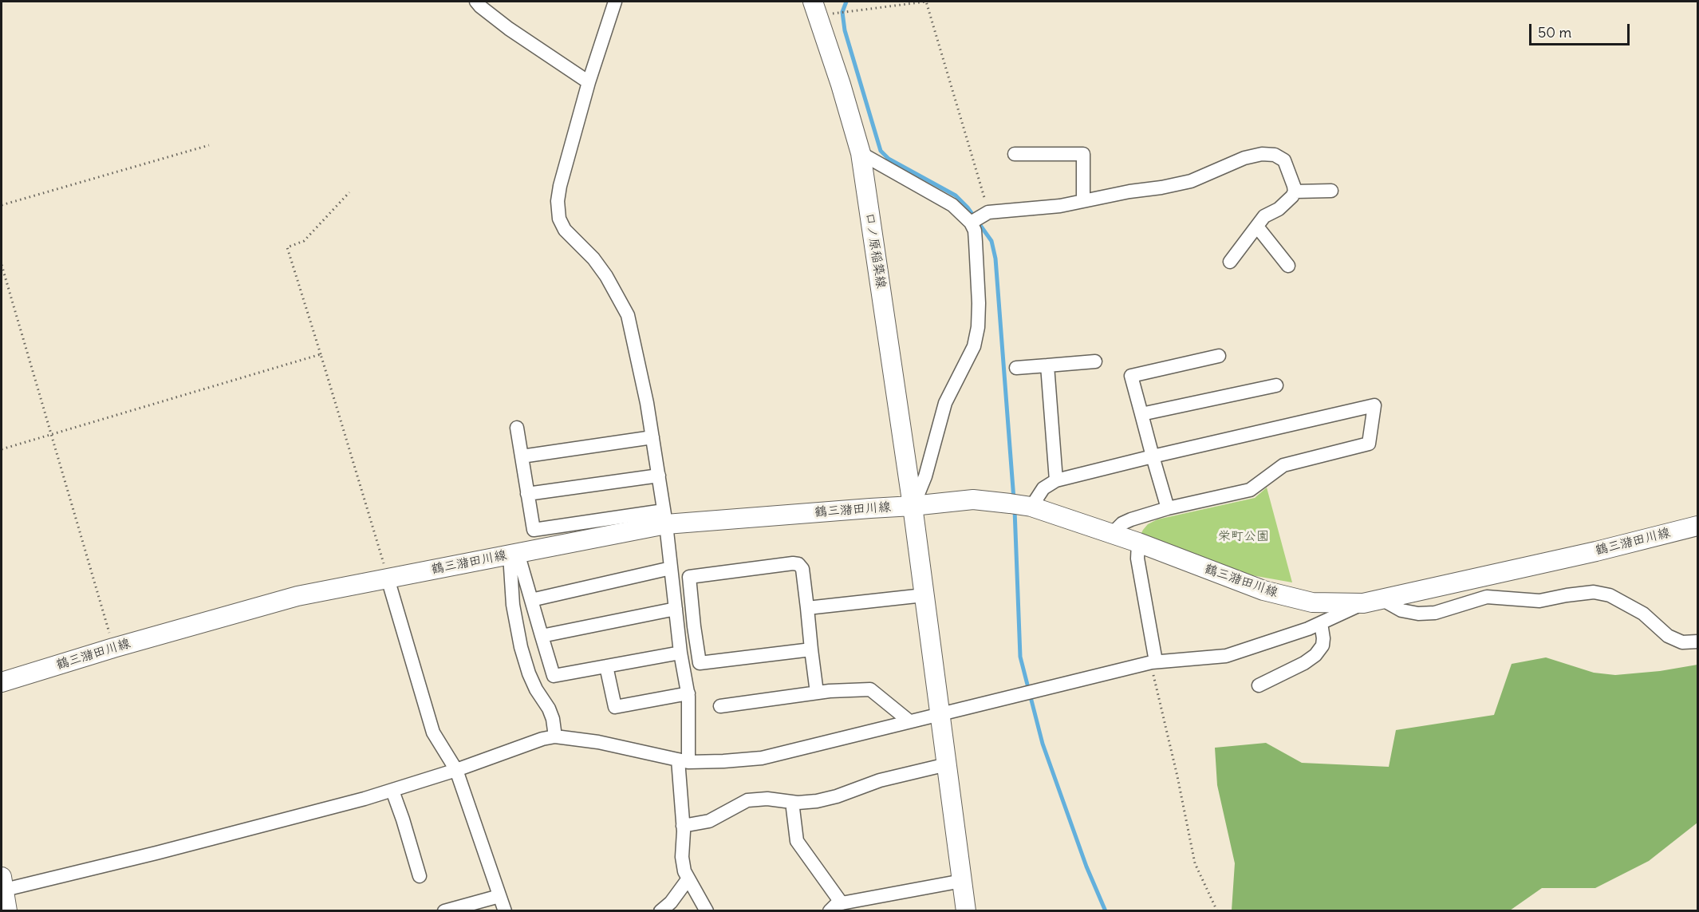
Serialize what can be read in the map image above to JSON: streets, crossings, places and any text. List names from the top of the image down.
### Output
{
  "streets": {
    "main road": ["口ノ原稲築線", "鶴三潴田川線"]
  },
  "crossings": [
    ["口ノ原稲築線", "鶴三潴田川線"]
  ],
  "parks": ["栄町公園"],
  "scale_bar": "50 m"
}
